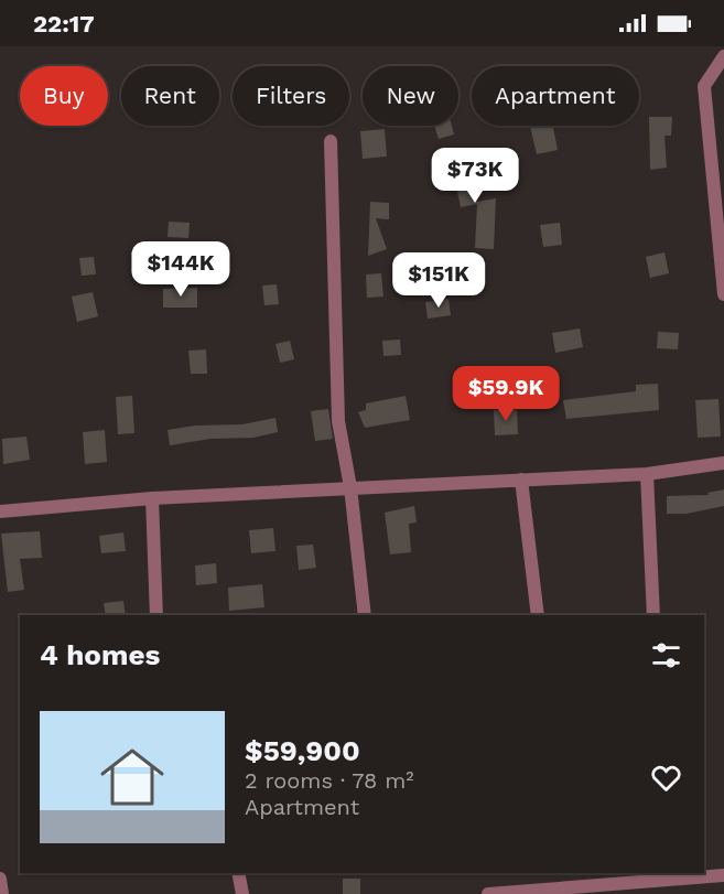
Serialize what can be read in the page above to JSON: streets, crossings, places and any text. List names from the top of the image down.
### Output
{
  "page": {
    "status": "22:17",
    "chip": [
      "Buy",
      "Rent",
      "Filters",
      "New",
      "Apartment"
    ],
    "price": [
      "$73K",
      "$144K",
      "$151K",
      "$59.9K"
    ],
    "heading": "4 homes",
    "list": [
      {
        "name": "$59,900",
        "note": "2 rooms · 78 m² · Apartment"
      }
    ]
  }
}
